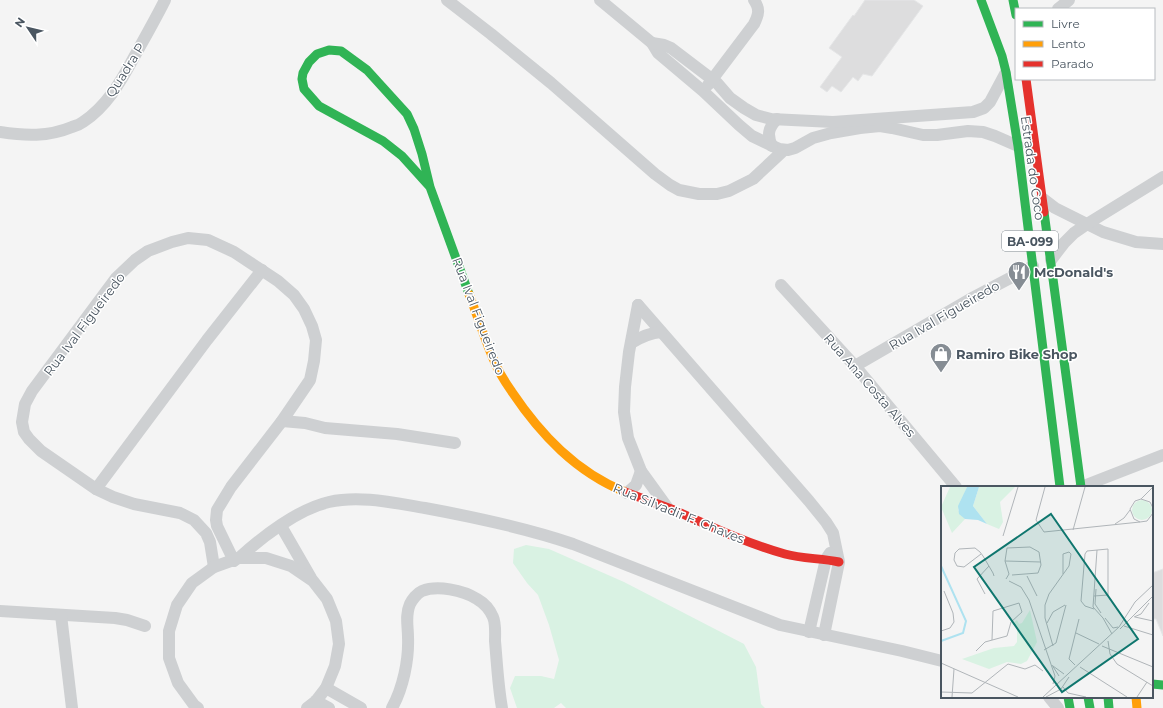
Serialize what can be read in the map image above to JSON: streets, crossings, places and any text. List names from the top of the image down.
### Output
{
  "streets": {
    "main road": [
      "Estrada do Coco",
      "BA-099",
      "Rua Ival Figueiredo",
      "Rua Silvadir F. Chaves"
    ],
    "street": ["Quadra P", "Rua Ana Costa Alves"]
  },
  "crossings": [
    ["Estrada do Coco", "Rua Ival Figueiredo"],
    ["Rua Ival Figueiredo", "Rua Ana Costa Alves"],
    ["Rua Ival Figueiredo", "Rua Silvadir F. Chaves"]
  ],
  "places": {
    "restaurant": ["McDonald's"],
    "shop": ["Ramiro Bike Shop"]
  },
  "legend": ["Livre", "Lento", "Parado"],
  "north": "top left"
}
